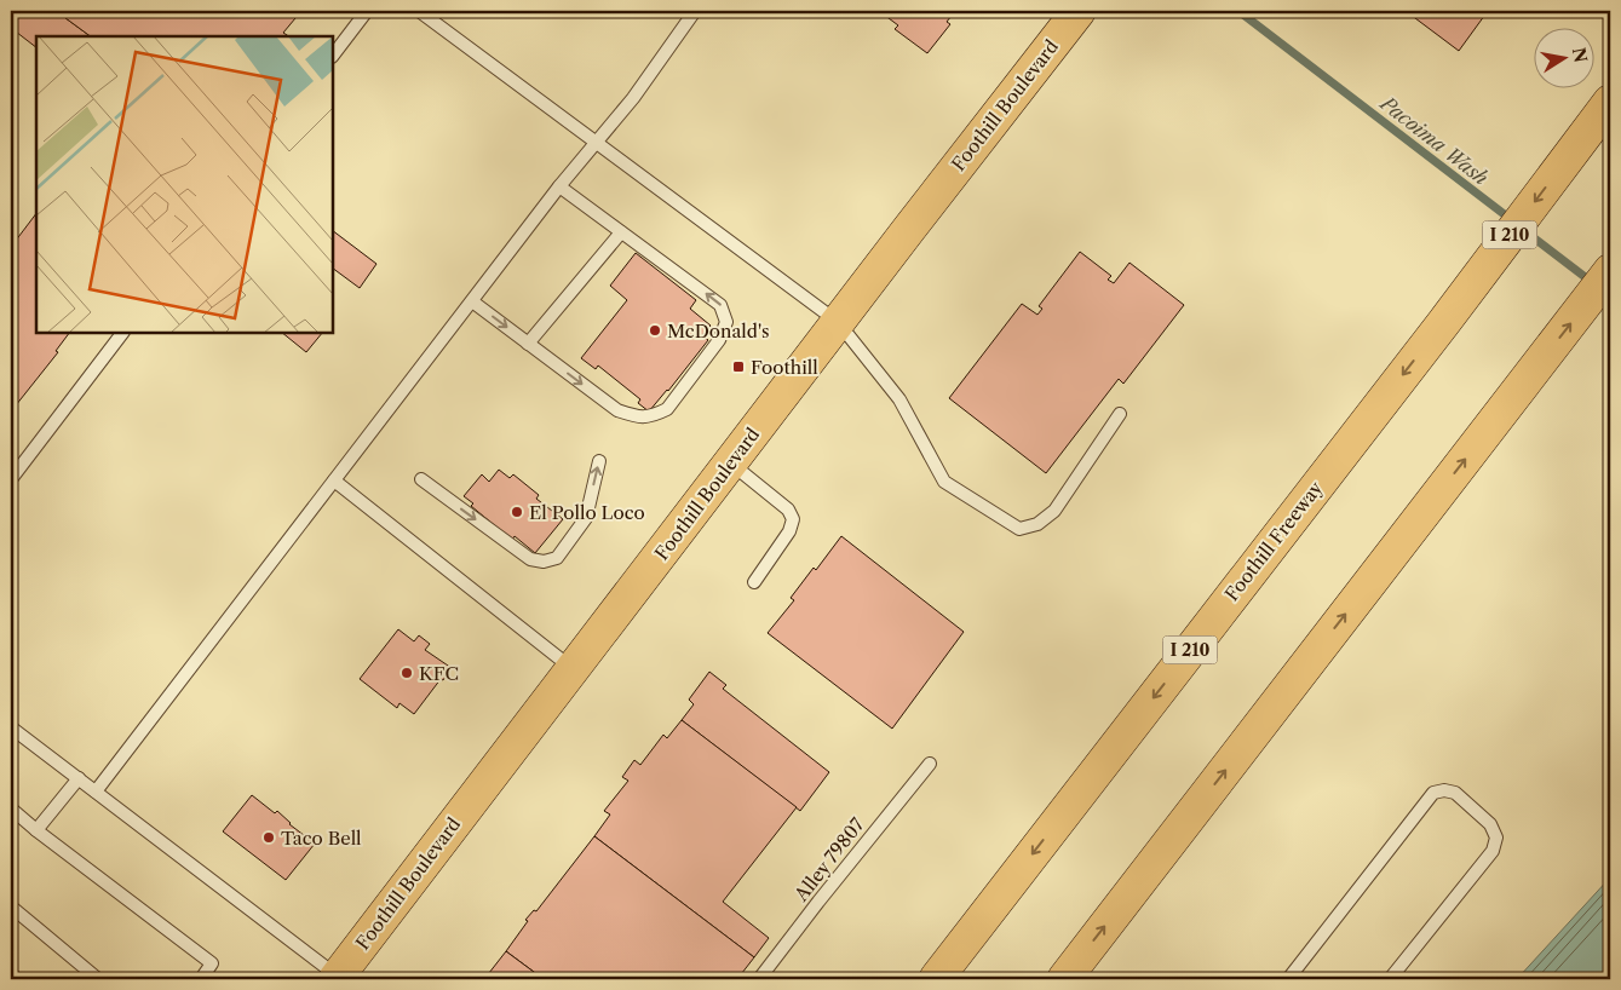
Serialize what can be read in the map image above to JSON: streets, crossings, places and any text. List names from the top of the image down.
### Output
{
  "streets": {
    "main road": ["Foothill Boulevard", "I 210", "Foothill Freeway"],
    "lane": ["Alley 79807"]
  },
  "water": ["Pacoima Wash"],
  "places": {
    "other": [
      "McDonald's",
      "El Pollo Loco",
      "KFC",
      "Taco Bell"
    ],
    "transit": ["Foothill"]
  },
  "north": "right"
}
